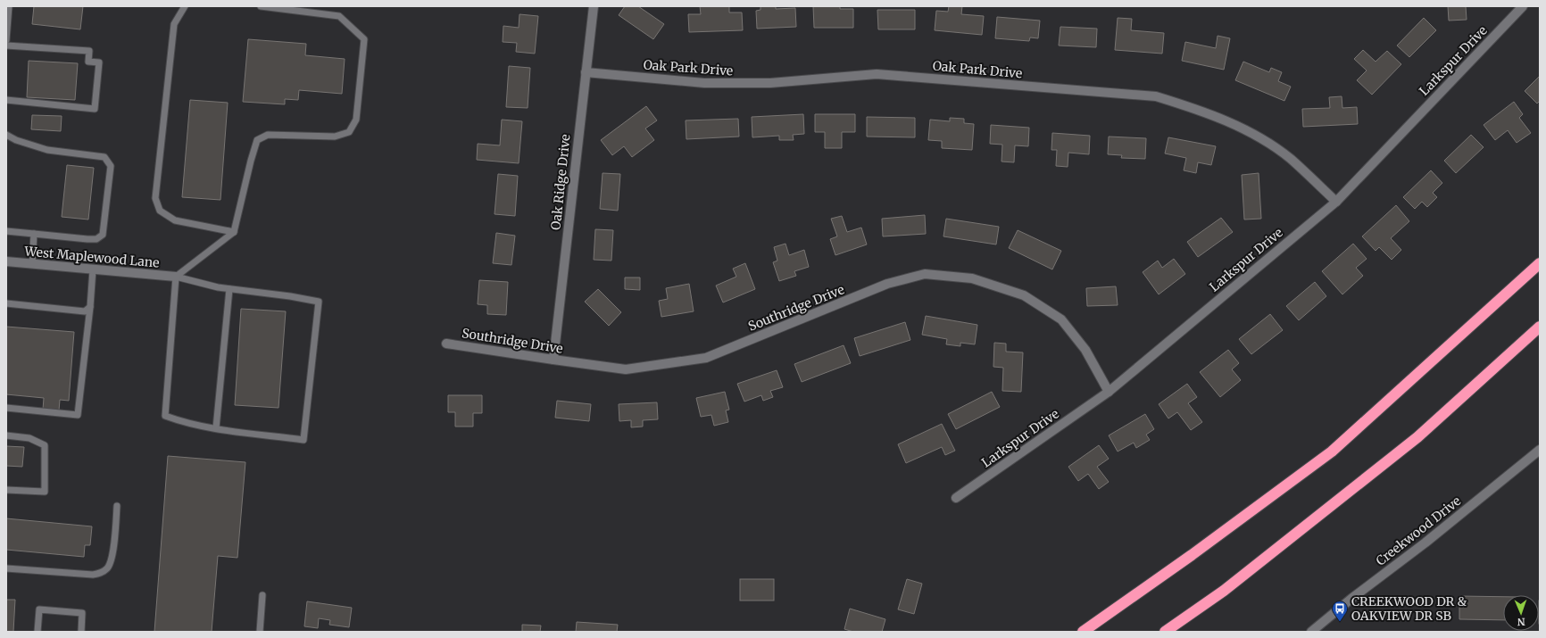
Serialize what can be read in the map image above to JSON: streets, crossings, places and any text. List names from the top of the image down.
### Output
{
  "streets": {
    "street": [
      "Larkspur Drive",
      "Oak Park Drive",
      "Oak Ridge Drive",
      "West Maplewood Lane",
      "Southridge Drive",
      "Creekwood Drive"
    ]
  },
  "crossings": [
    ["Larkspur Drive", "Oak Park Drive"],
    ["Larkspur Drive", "Southridge Drive"],
    ["Oak Park Drive", "Oak Ridge Drive"],
    ["Oak Ridge Drive", "Southridge Drive"]
  ],
  "places": {
    "bus stop": ["CREEKWOOD DR & OAKVIEW DR SB"]
  },
  "north": "bottom"
}
